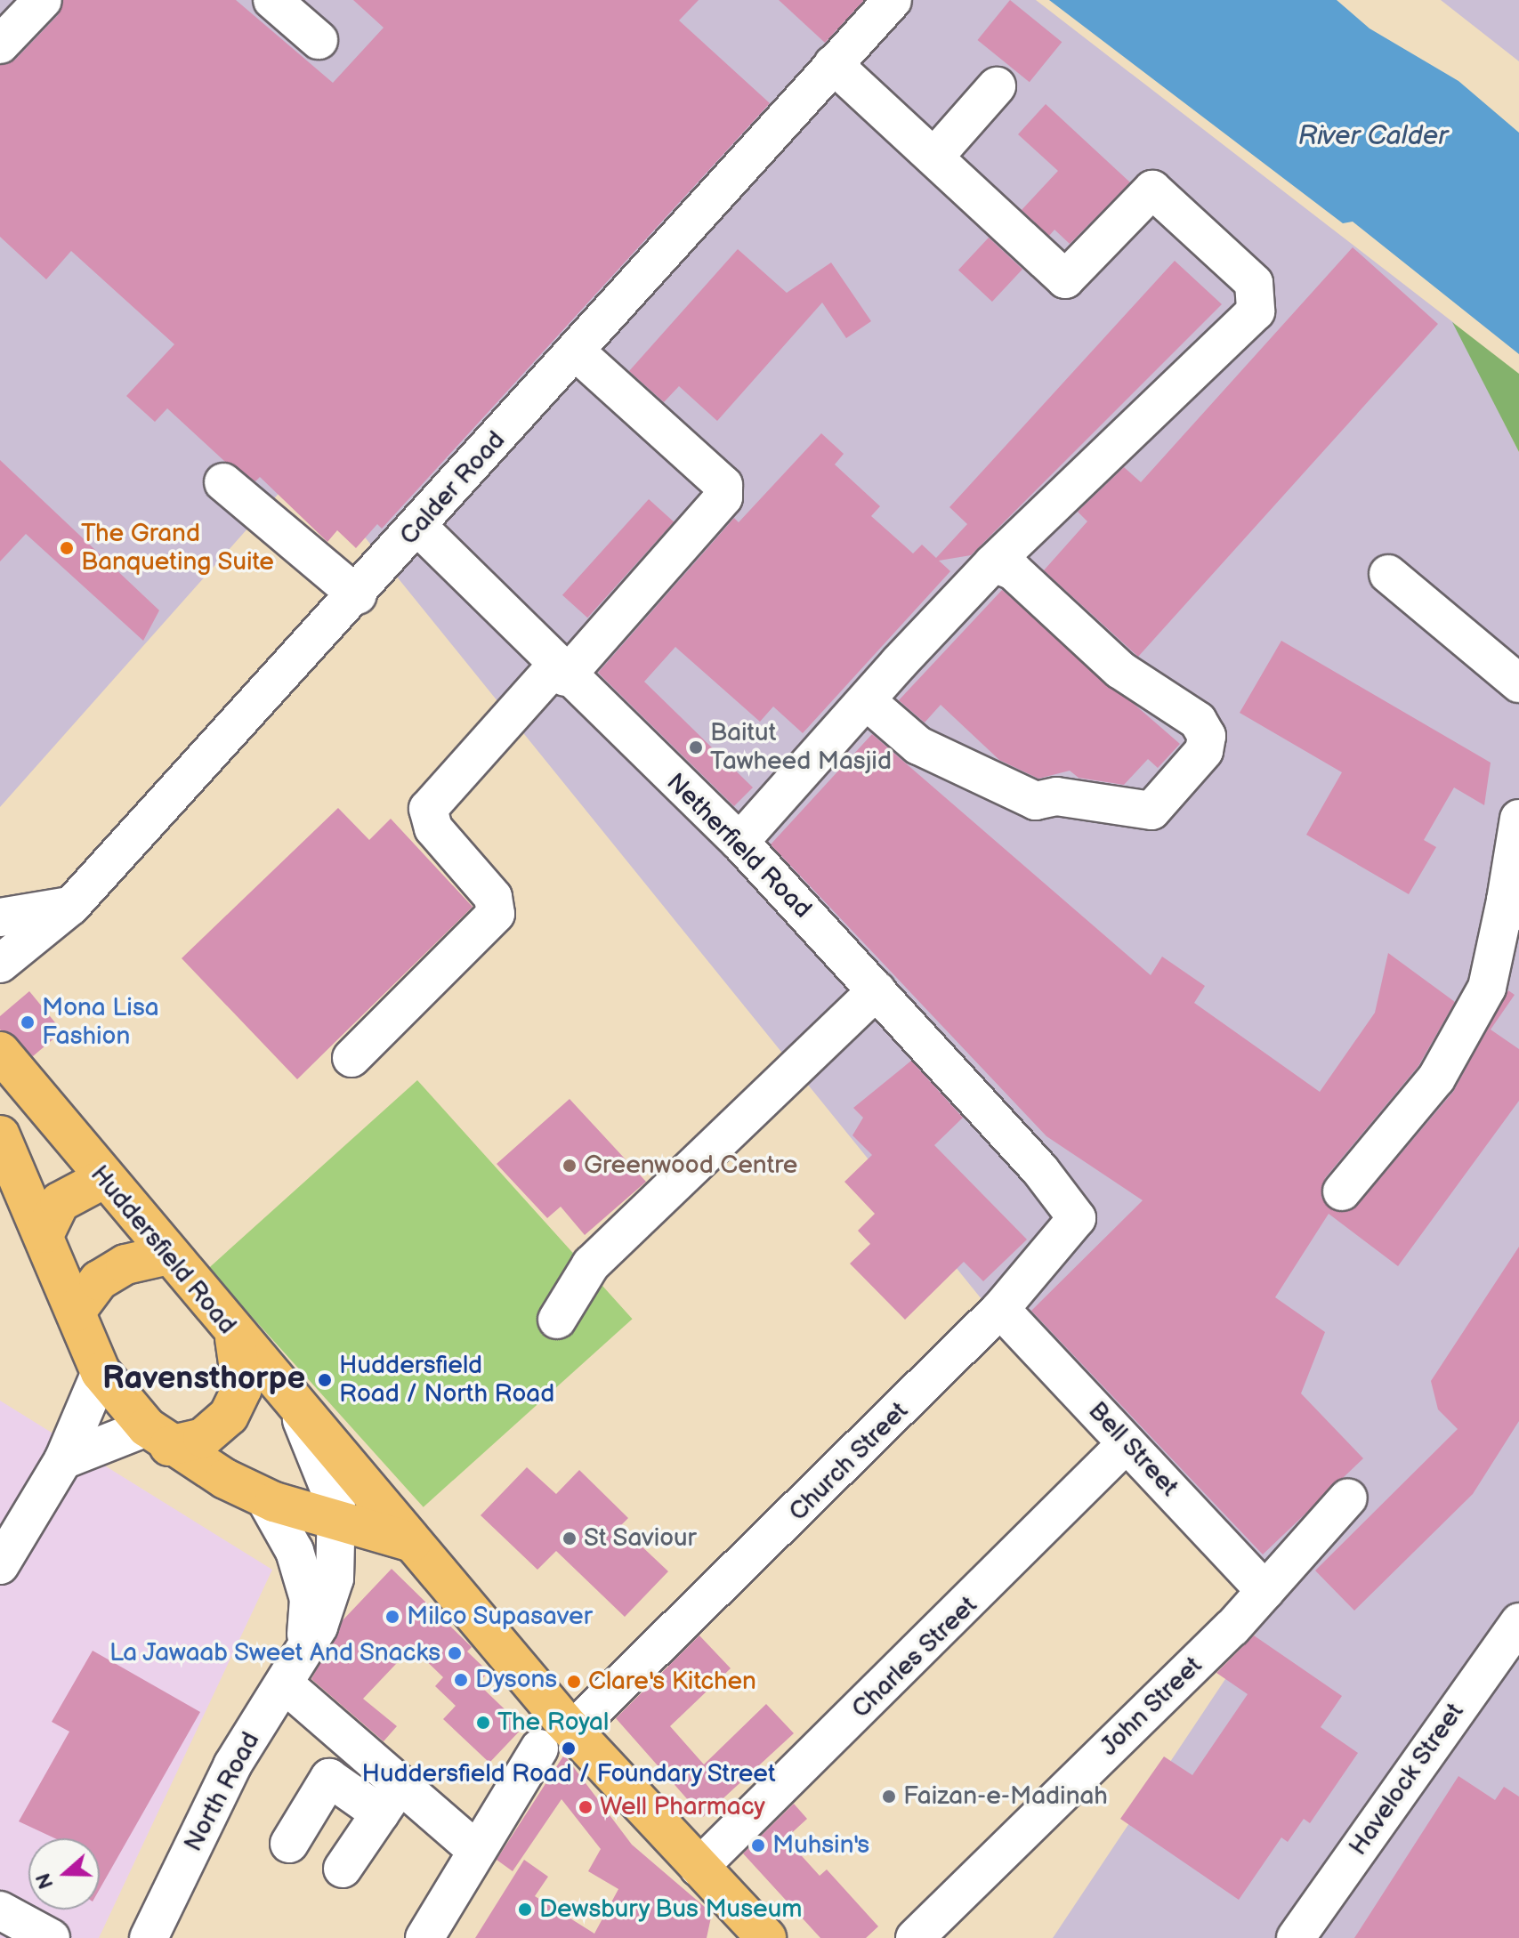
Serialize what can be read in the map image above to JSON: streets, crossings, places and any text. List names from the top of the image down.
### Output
{
  "streets": {
    "highway": ["Huddersfield Road"],
    "street": [
      "Calder Road",
      "Netherfield Road",
      "Bell Street",
      "Church Street",
      "Charles Street",
      "John Street",
      "Havelock Street",
      "North Road"
    ]
  },
  "crossings": [
    ["Calder Road", "Netherfield Road"],
    ["Netherfield Road", "Church Street"],
    ["Huddersfield Road", "Church Street"],
    ["Huddersfield Road", "Charles Street"],
    ["Huddersfield Road", "North Road"],
    ["Bell Street", "Church Street"],
    ["Bell Street", "Charles Street"],
    ["Bell Street", "John Street"]
  ],
  "districts": ["Ravensthorpe"],
  "water": ["River Calder"],
  "places": [
    "The Grand Banqueting Suite",
    "Baitut Tawheed Masjid",
    "Mona Lisa Fashion",
    "Greenwood Centre",
    "Huddersfield Road / North Road",
    "St Saviour",
    "Milco Supasaver",
    "La Jawaab Sweet And Snacks",
    "Dysons",
    "Clare's Kitchen",
    "The Royal",
    "Huddersfield Road / Foundary Street",
    "Faizan-e-Madinah",
    "Well Pharmacy",
    "Muhsin's",
    "Dewsbury Bus Museum"
  ],
  "north": "left"
}
